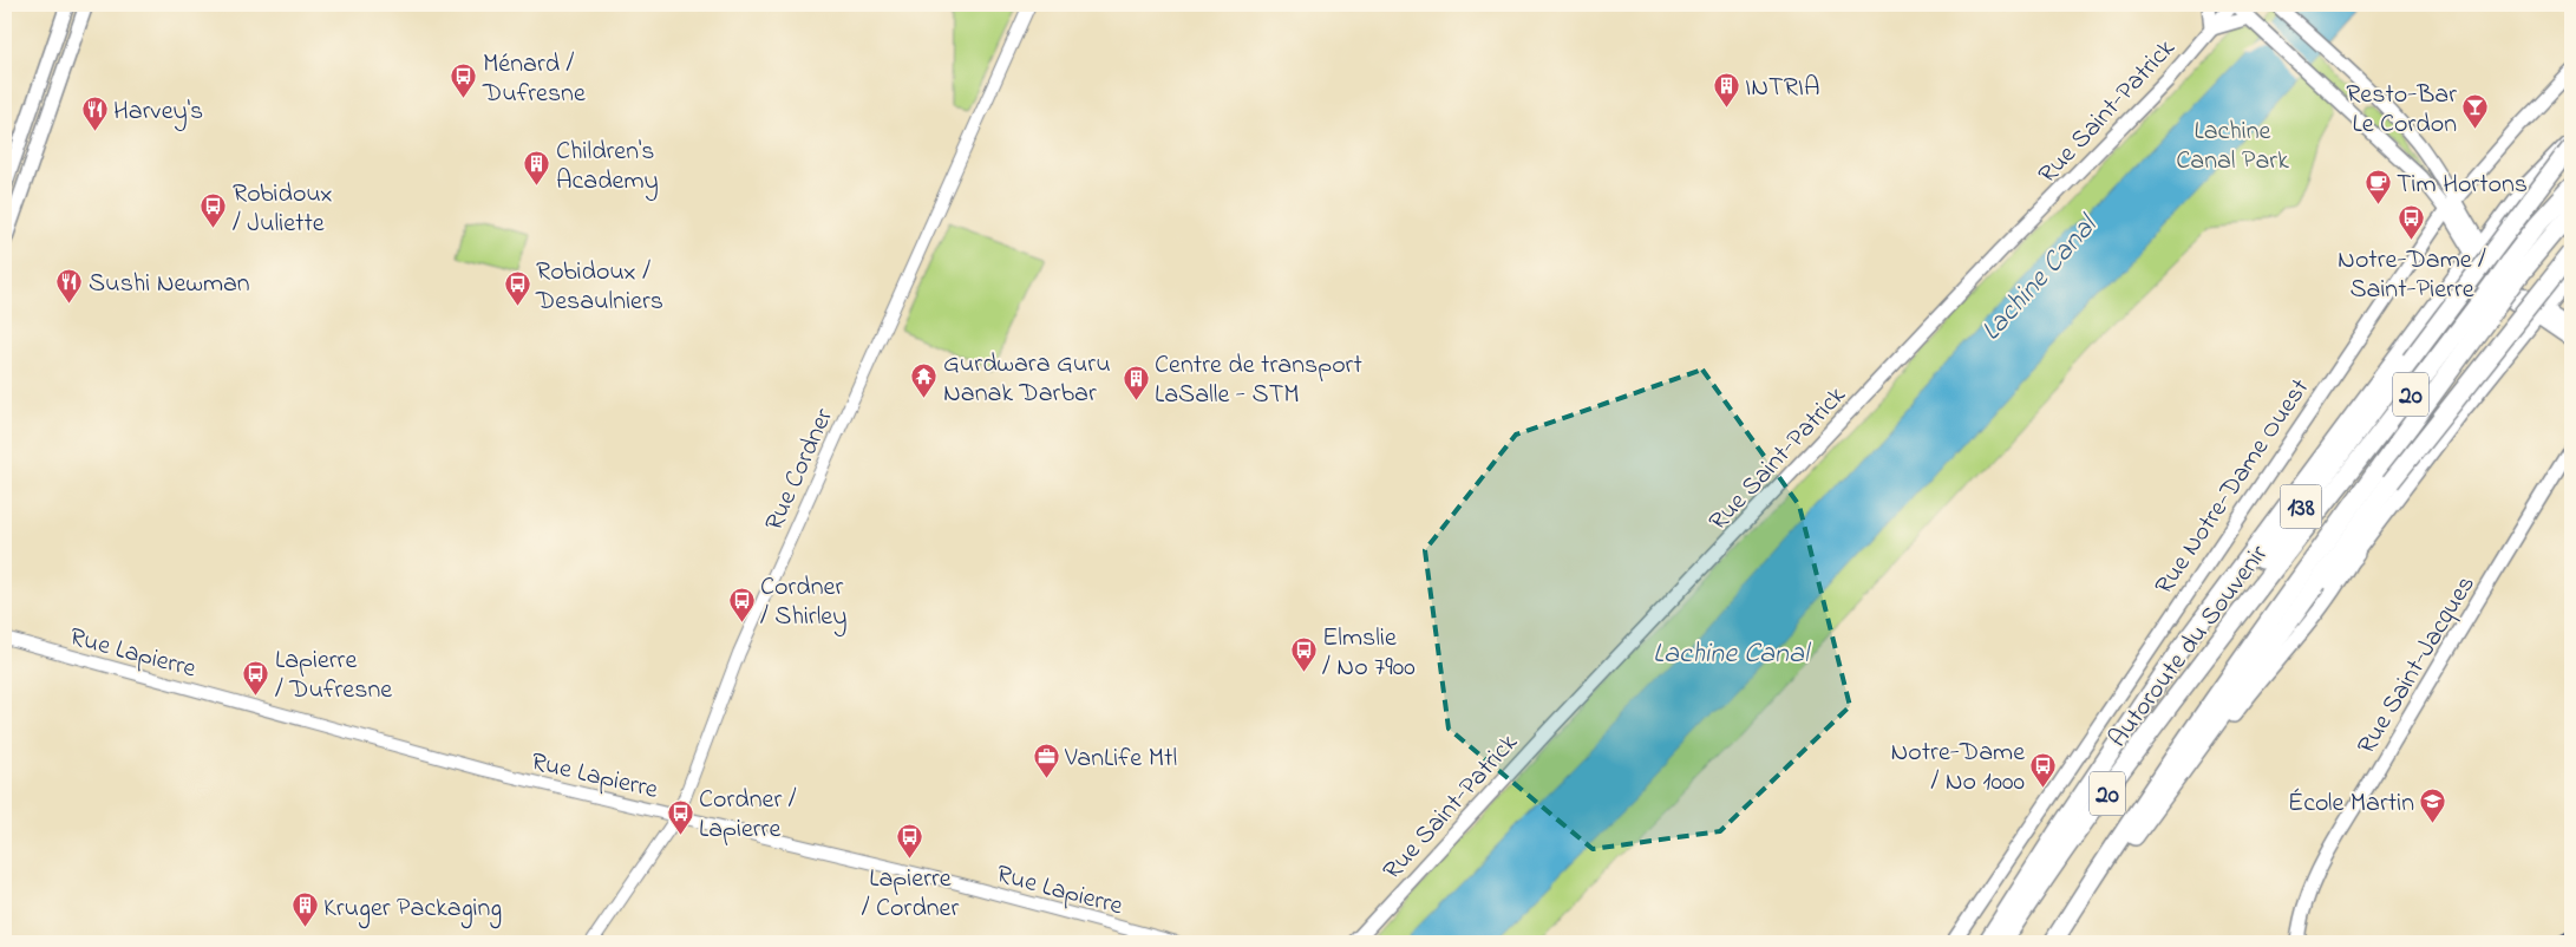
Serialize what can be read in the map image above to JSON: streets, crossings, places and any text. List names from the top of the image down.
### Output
{
  "streets": {
    "highway": ["20", "138", "Autoroute du Souvenir"],
    "main road": ["Rue Saint-Patrick", "Rue Notre-Dame Ouest", "Rue Saint-Jacques"],
    "street": ["Rue Cordner", "Rue Lapierre"]
  },
  "crossings": [
    ["Rue Cordner", "Rue Lapierre"],
    ["138", "Autoroute du Souvenir"]
  ],
  "water": ["Lachine Canal"],
  "parks": ["Lachine Canal Park"],
  "places": {
    "bus stop": [
      "Ménard / Dufresne",
      "Robidoux / Juliette",
      "Notre-Dame / Saint-Pierre",
      "Robidoux / Desaulniers",
      "Cordner / Shirley",
      "Elmslie / No 7900",
      "Lapierre / Dufresne",
      "Notre-Dame / No 1000",
      "Cordner / Lapierre",
      "Lapierre / Cordner"
    ],
    "building": [
      "INTRIA",
      "Children's Academy",
      "Centre de transport LaSalle - STM",
      "Kruger Packaging"
    ],
    "bar": ["Resto-Bar Le Cordon"],
    "restaurant": ["Harvey's", "Sushi Newman"],
    "cafe": ["Tim Hortons"],
    "temple": ["Gurdwara Guru Nanak Darbar"],
    "office": ["VanLife Mtl"],
    "school or university": ["École Martin"]
  }
}
